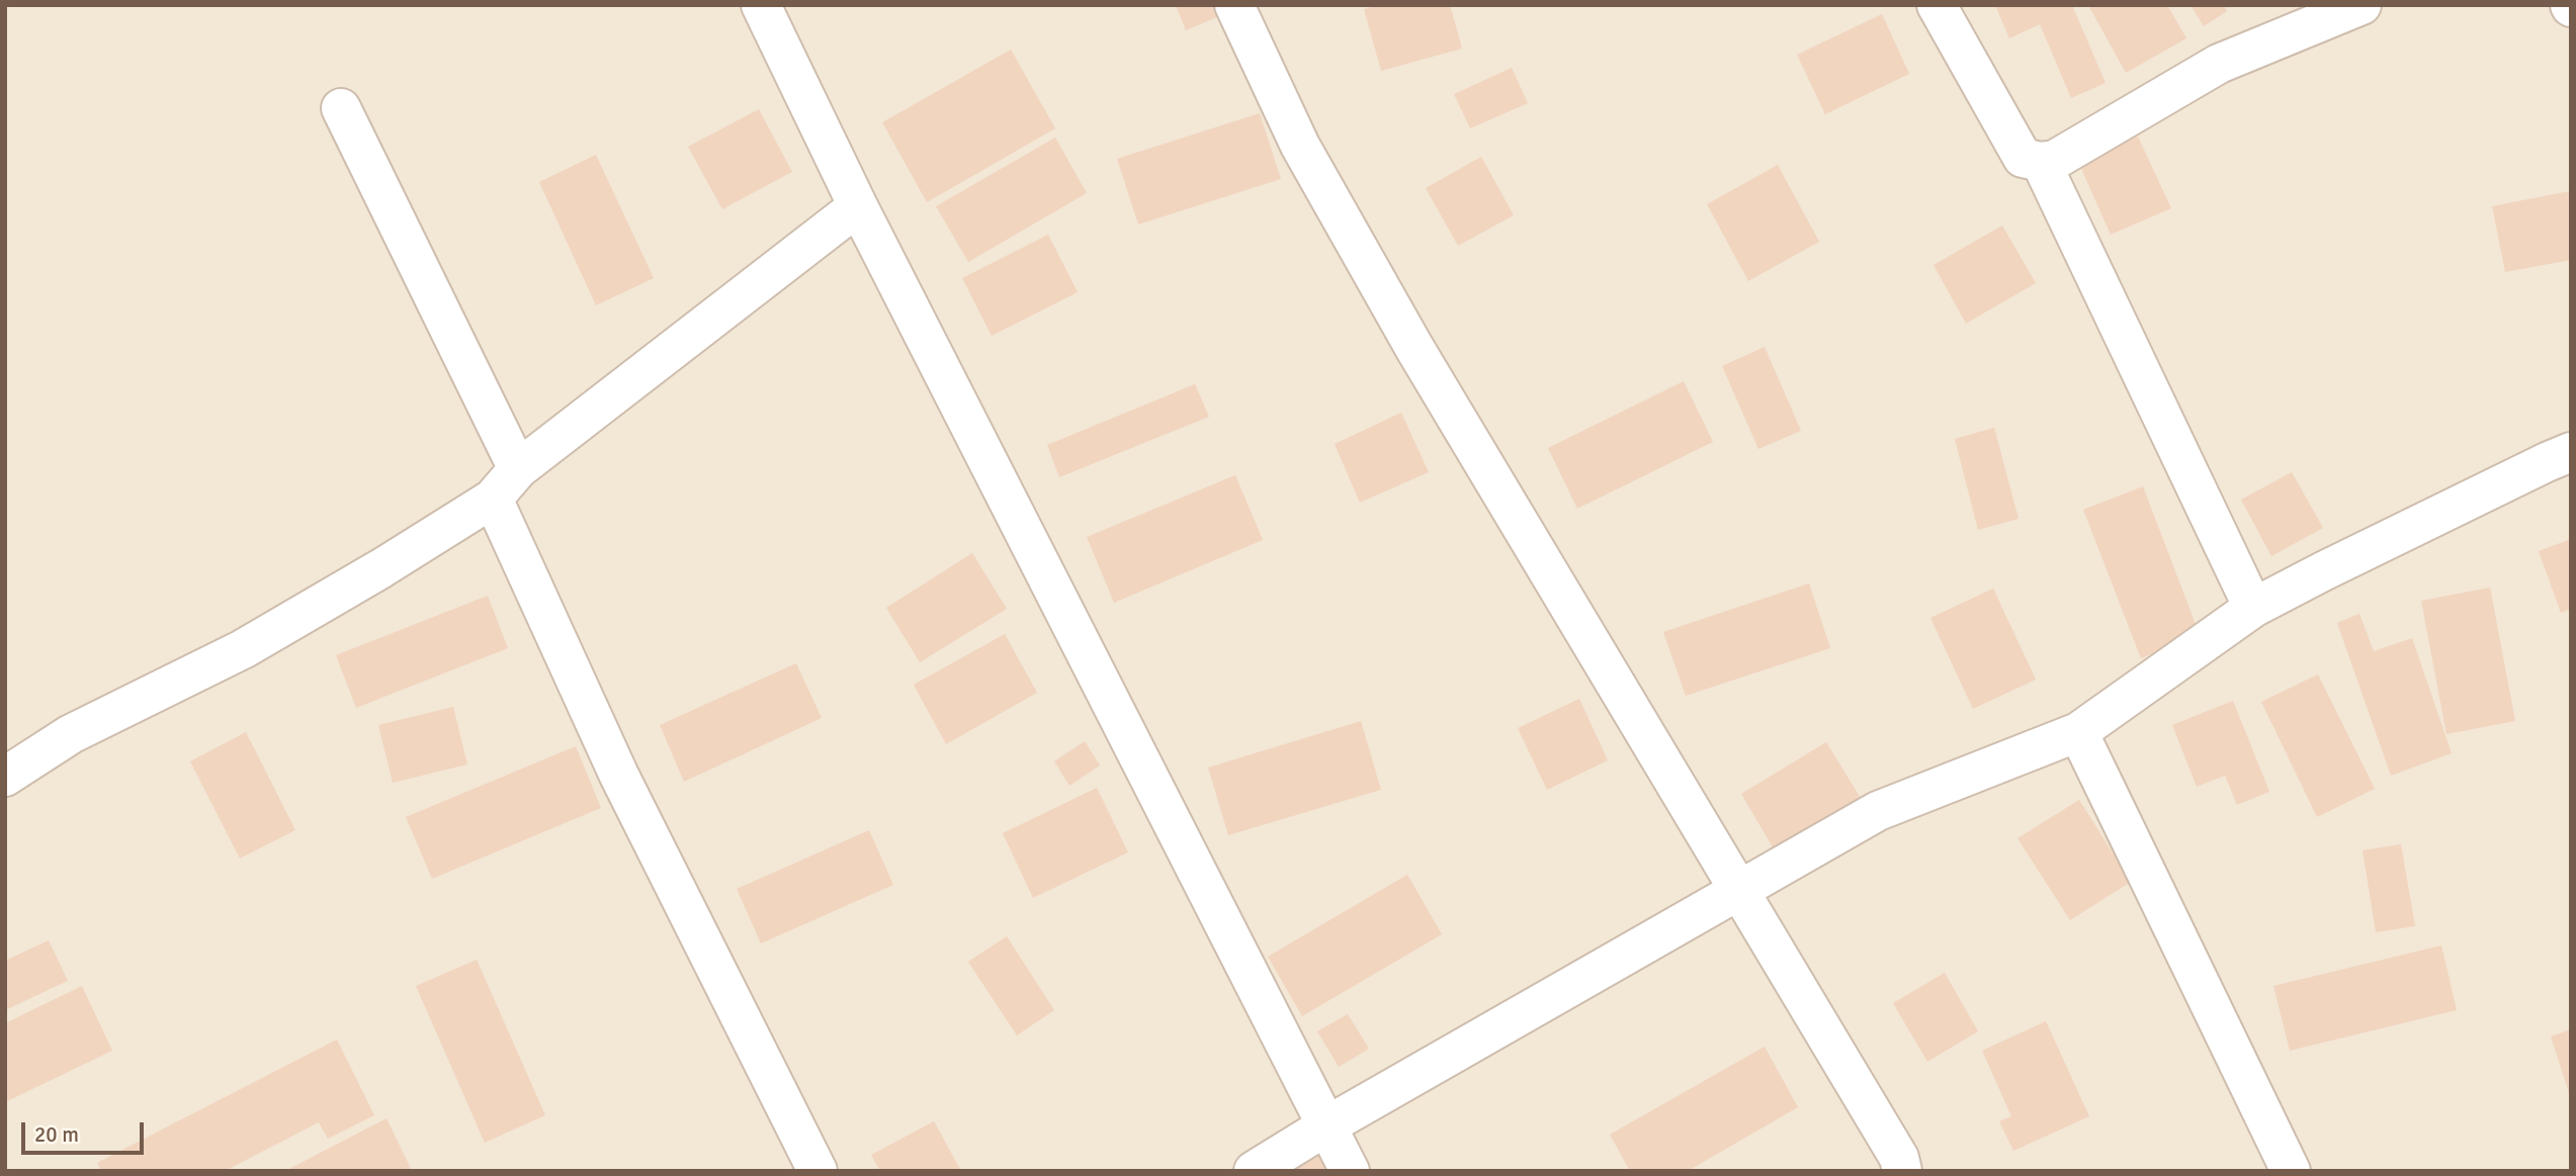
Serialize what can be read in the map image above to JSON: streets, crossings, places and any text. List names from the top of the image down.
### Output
{
  "scale_bar": "20 m"
}
